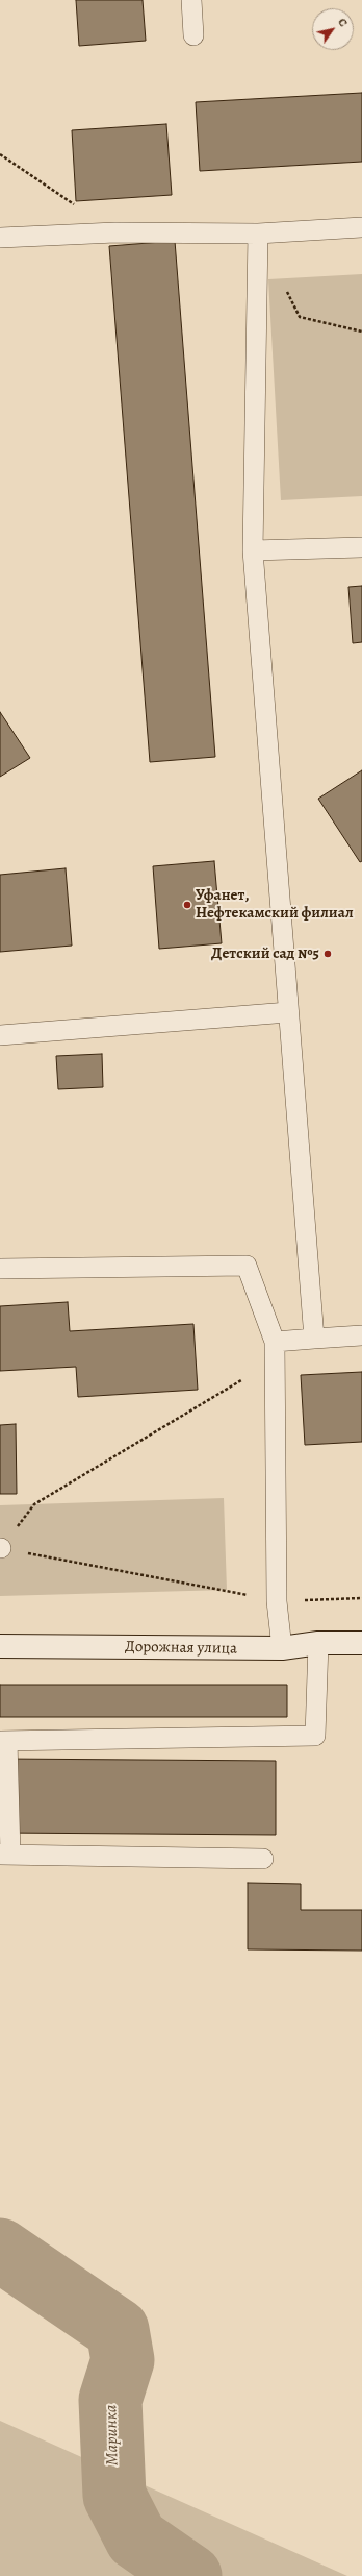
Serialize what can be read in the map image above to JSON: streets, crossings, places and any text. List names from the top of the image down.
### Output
{
  "streets": {
    "main road": ["Дорожная улица"]
  },
  "water": ["Маринка"],
  "places": ["Уфанет, Нефтекамский филиал", "Детский сад №5"],
  "north": "top right"
}
